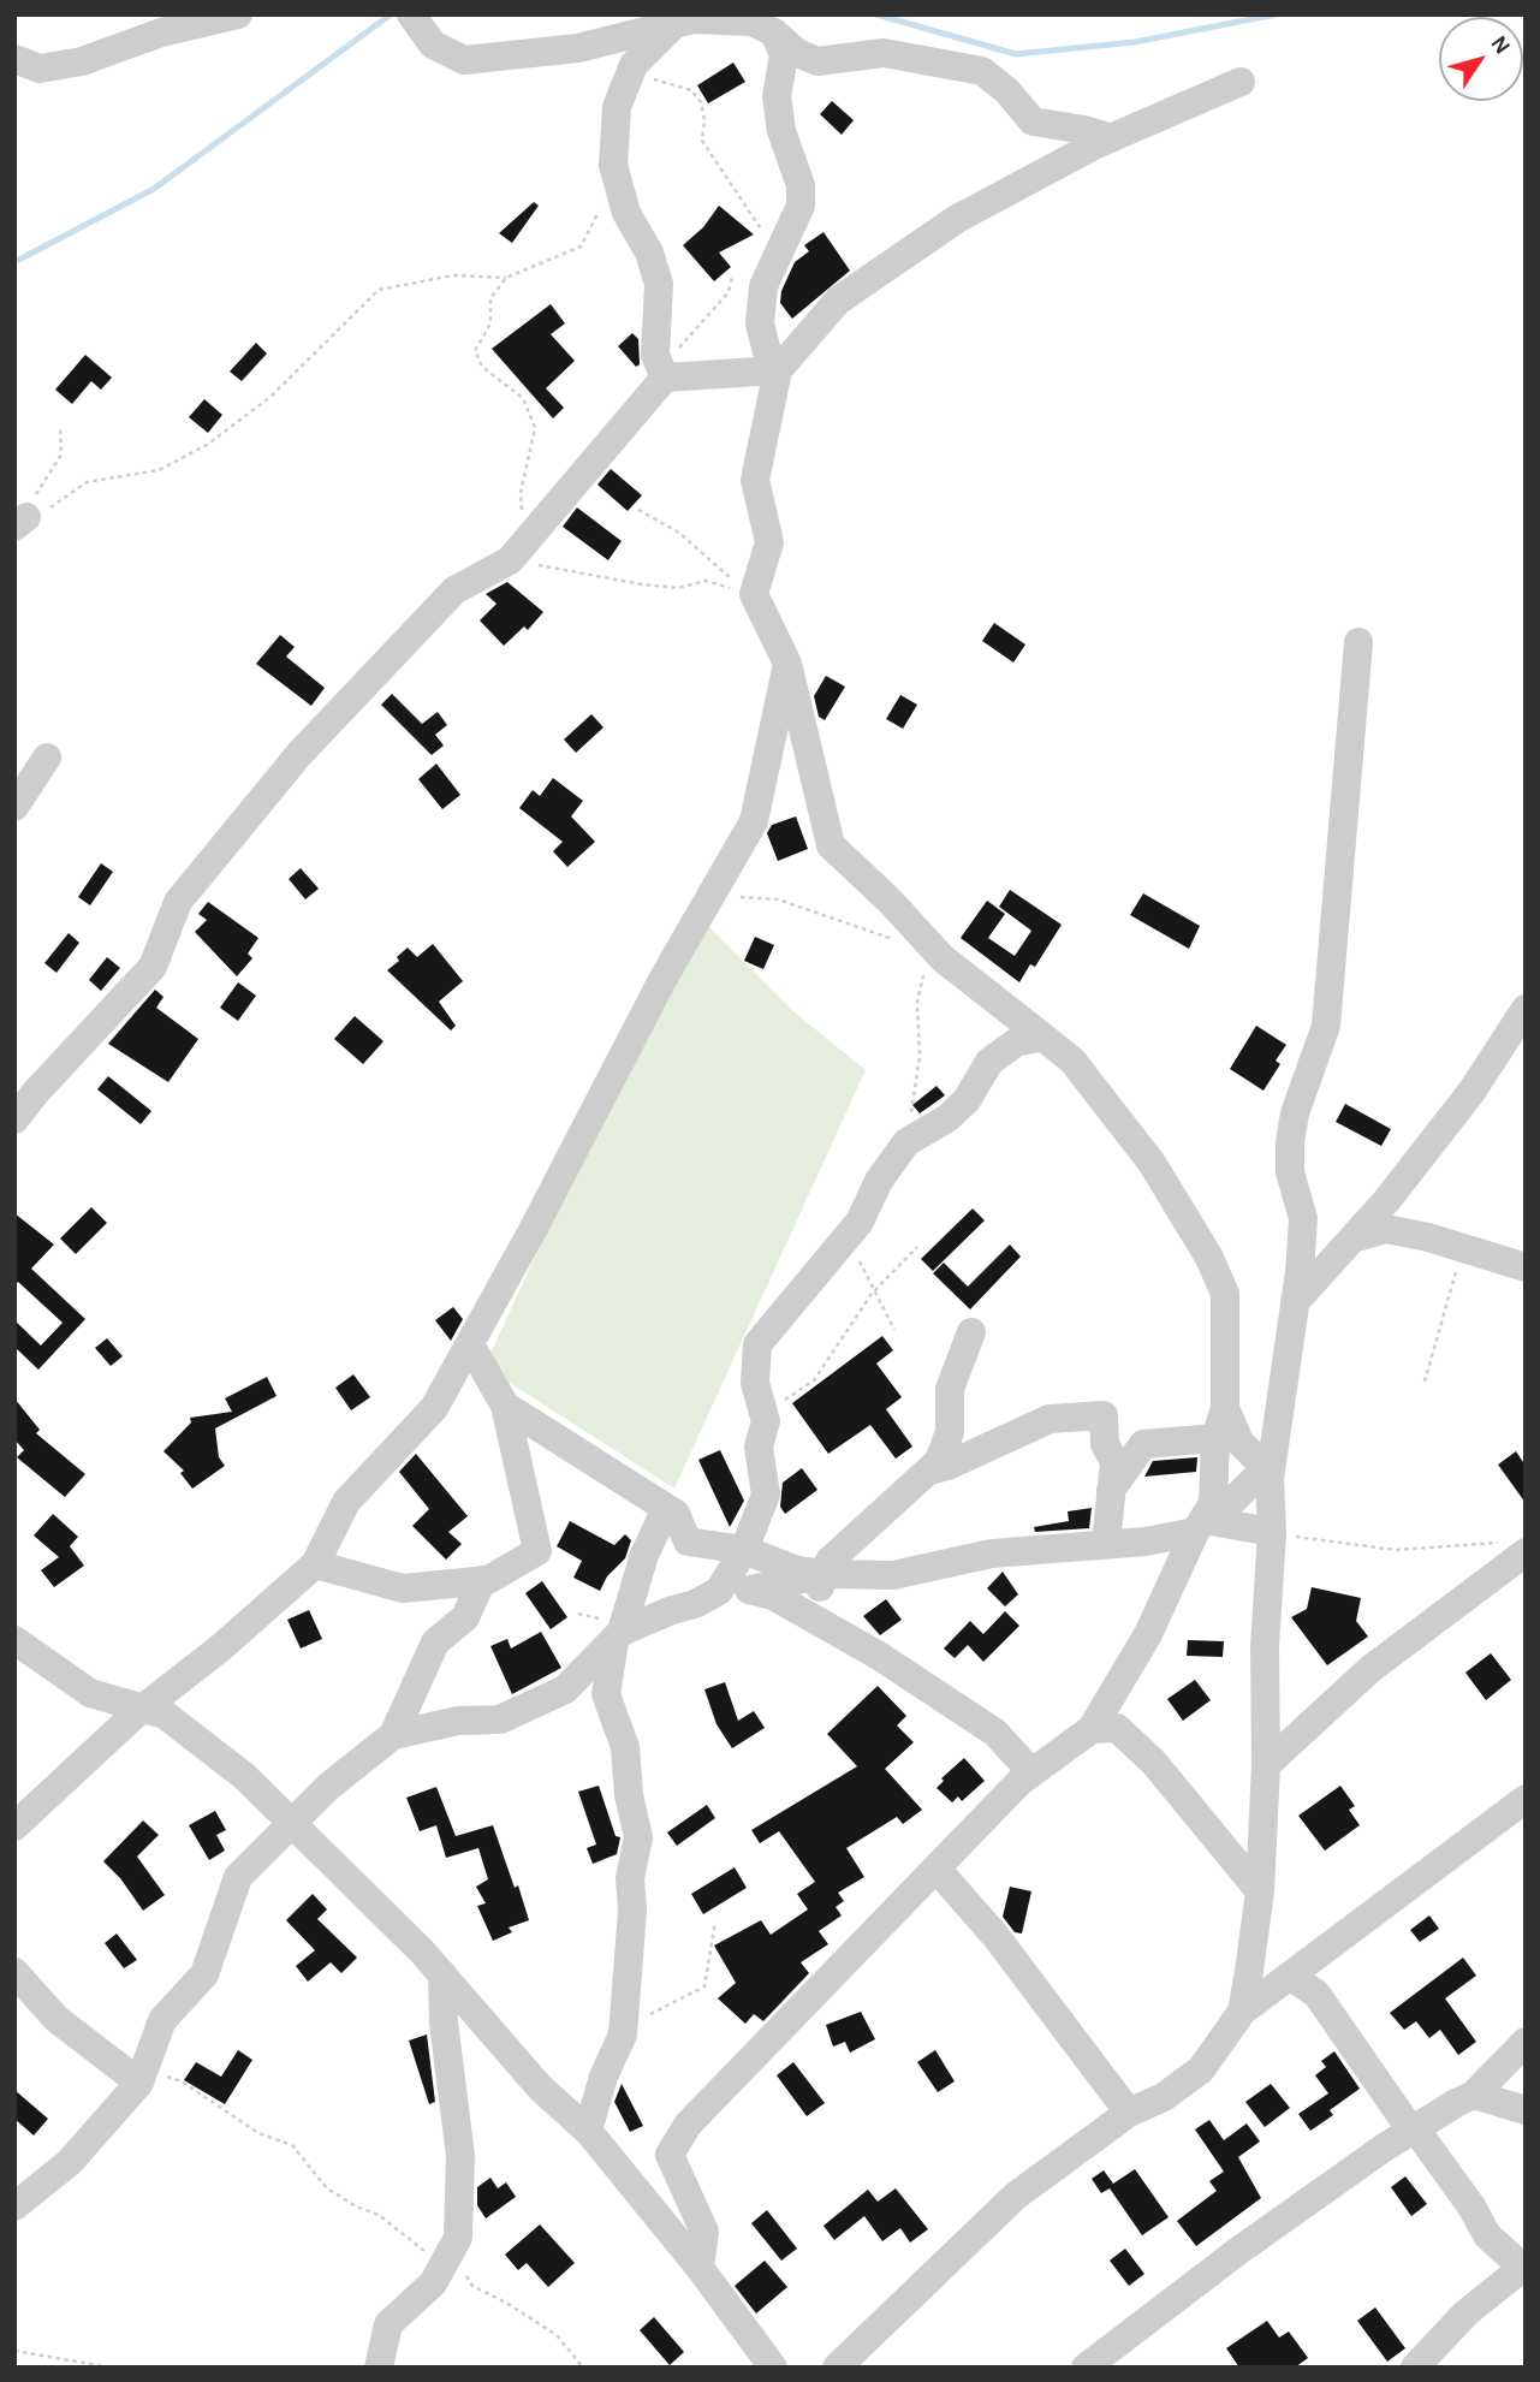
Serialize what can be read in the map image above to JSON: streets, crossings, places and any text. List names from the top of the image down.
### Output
{
  "north": "top right"
}
